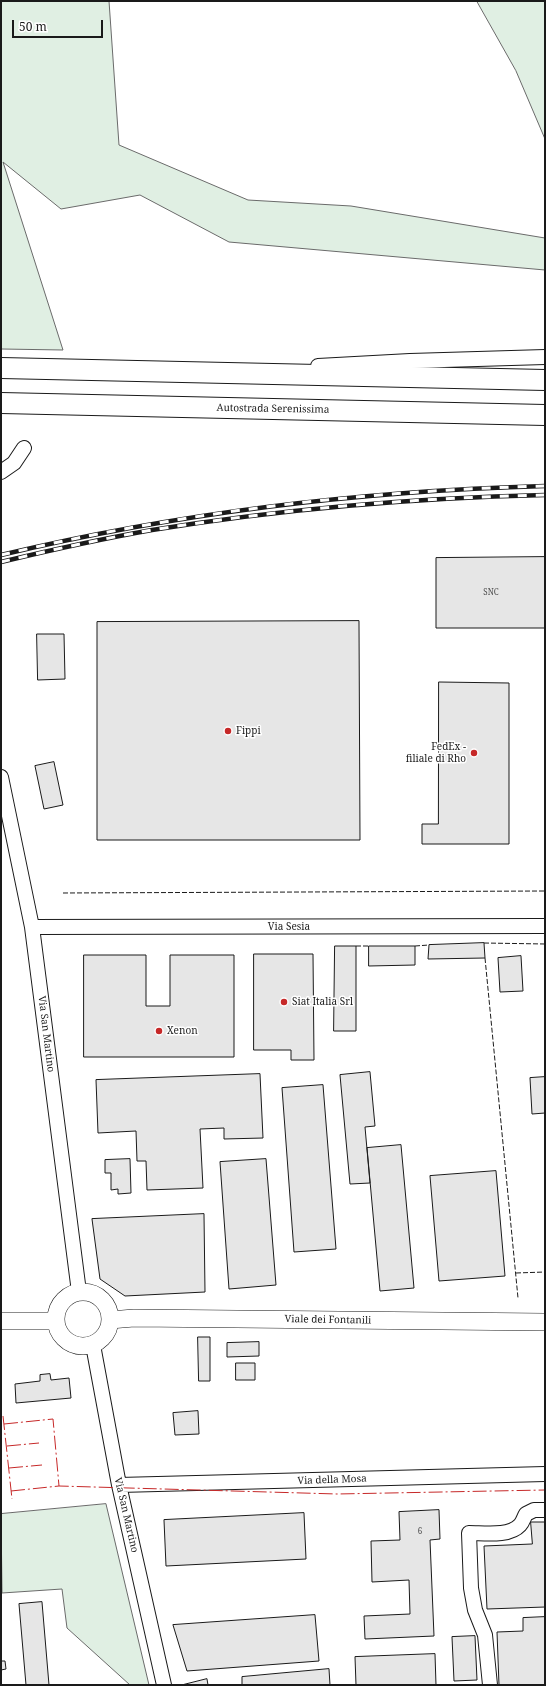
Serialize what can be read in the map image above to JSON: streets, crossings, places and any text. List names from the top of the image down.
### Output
{
  "streets": {
    "highway": ["Autostrada Serenissima"],
    "main road": ["Viale dei Fontanili"],
    "street": ["Via Sesia", "Via San Martino", "Via della Mosa"]
  },
  "crossings": [
    ["Via Sesia", "Via San Martino"],
    ["Via San Martino", "Viale dei Fontanili"],
    ["Via San Martino", "Via della Mosa"]
  ],
  "places": [
    "Fippi",
    "FedEx - filiale di Rho",
    "Siat Italia Srl",
    "Xenon"
  ],
  "house_numbers": ["SNC", "6"],
  "scale_bar": "50 m"
}
